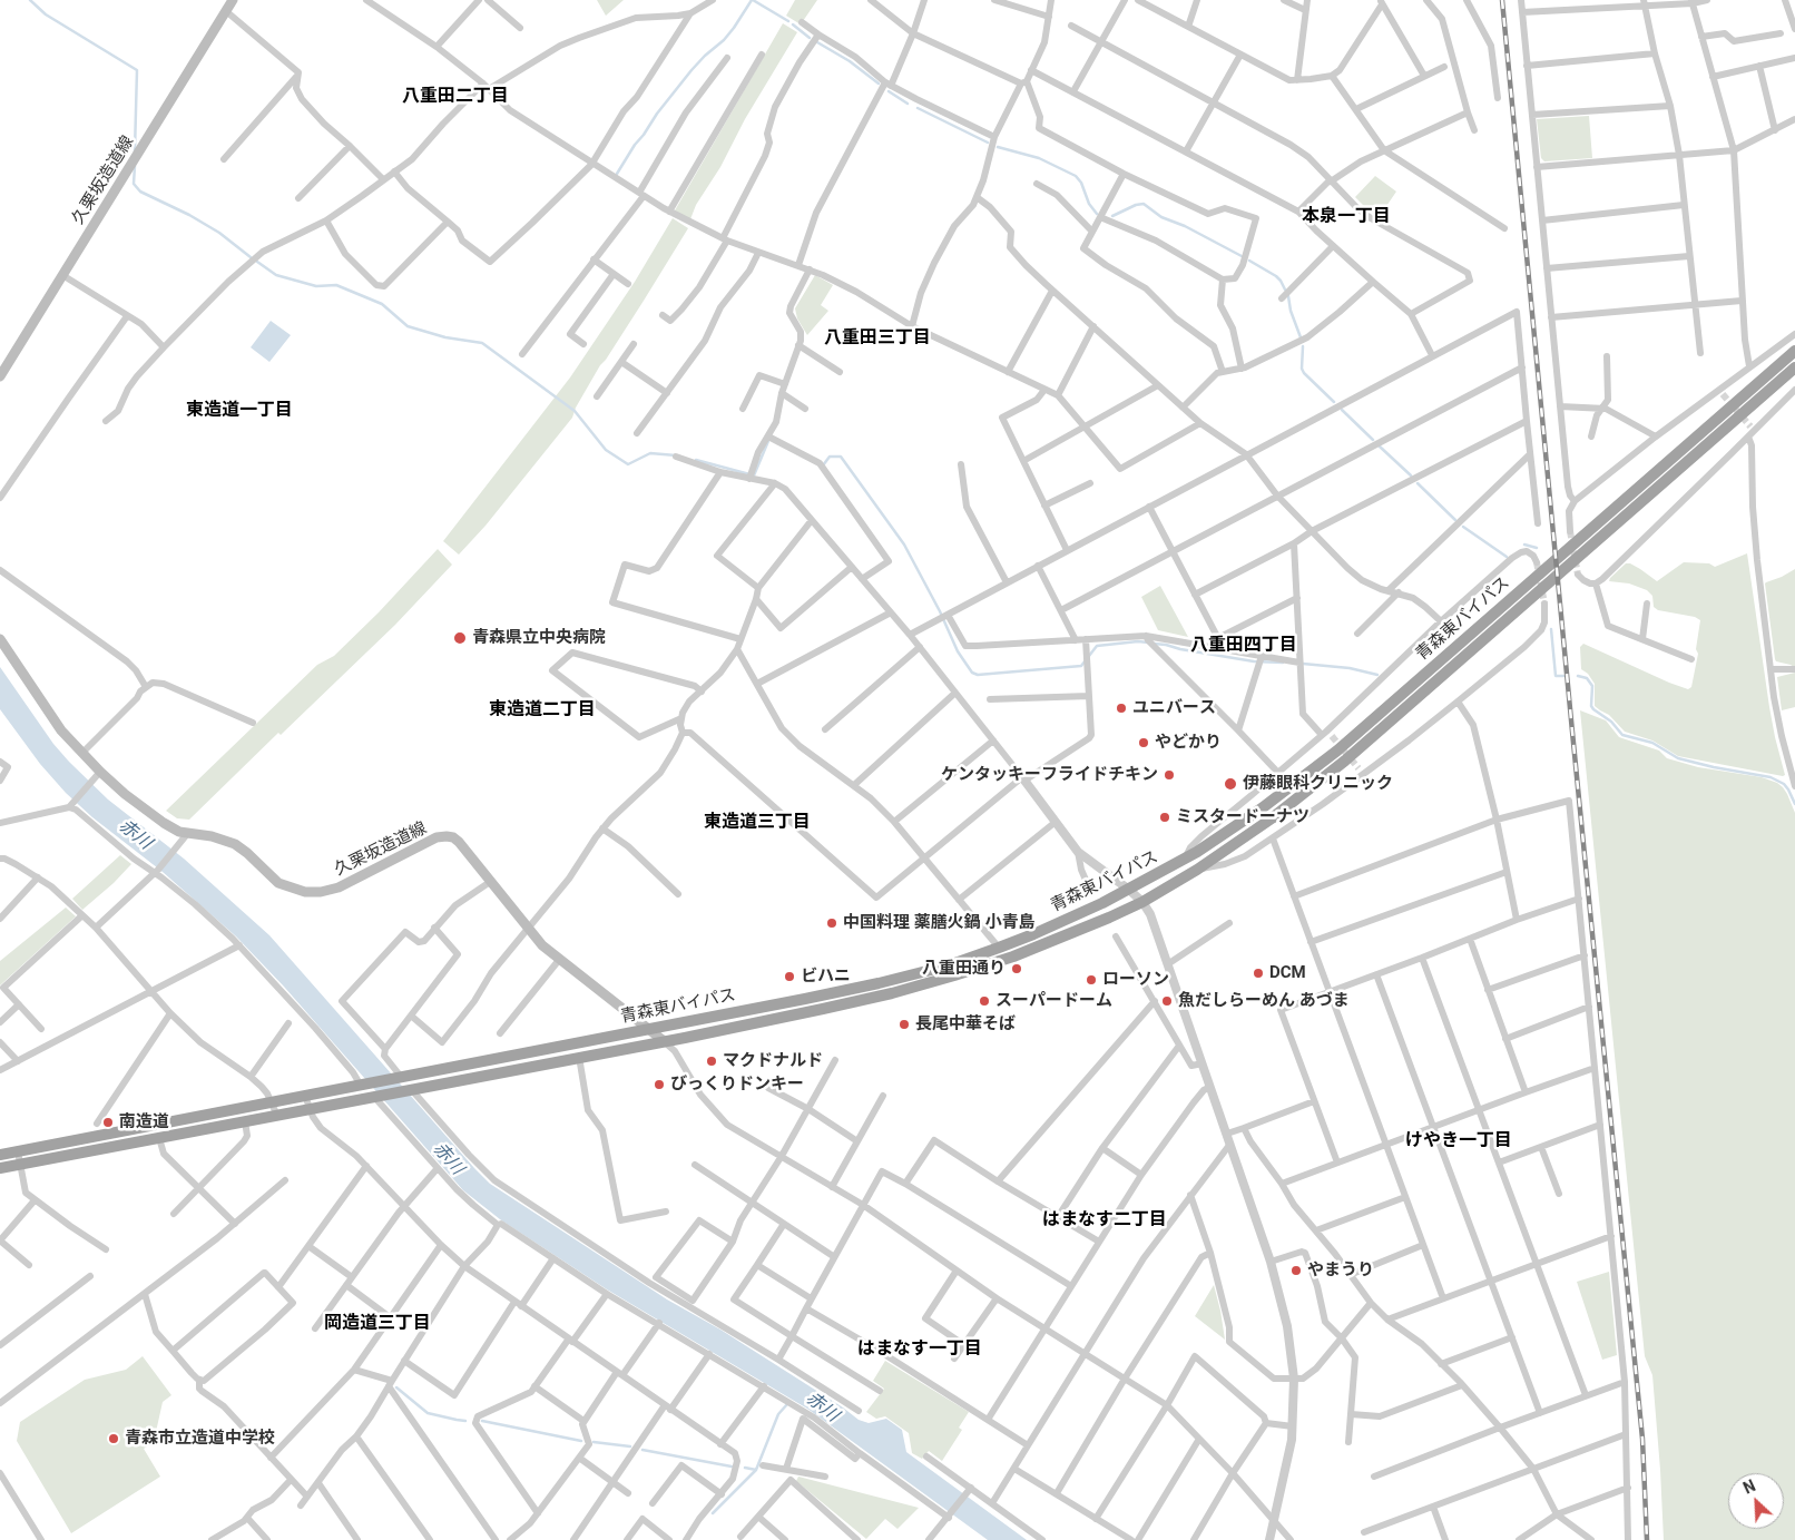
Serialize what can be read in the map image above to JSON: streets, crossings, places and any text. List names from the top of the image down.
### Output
{
  "streets": {
    "highway": ["青森東バイパス"],
    "main road": ["久栗坂造道線"]
  },
  "crossings": [
    ["久栗坂造道線", "青森東バイパス"]
  ],
  "districts": [
    "八重田二丁目",
    "本泉一丁目",
    "八重田三丁目",
    "東造道一丁目",
    "八重田四丁目",
    "東造道二丁目",
    "東造道三丁目",
    "けやき一丁目",
    "はまなす二丁目",
    "岡造道三丁目",
    "はまなす一丁目"
  ],
  "water": ["赤川"],
  "places": [
    "青森県立中央病院",
    "ユニバース",
    "やどかり",
    "ケンタッキーフライドチキン",
    "伊藤眼科クリニック",
    "ミスタードーナツ",
    "中国料理 薬膳火鍋 小青島",
    "八重田通り",
    "DCM",
    "ビハニ",
    "ローソン",
    "スーパードーム",
    "魚だしらーめん あづま",
    "長尾中華そば",
    "マクドナルド",
    "びっくりドンキー",
    "南造道",
    "やまうり",
    "青森市立造道中学校"
  ],
  "north": "top left"
}
